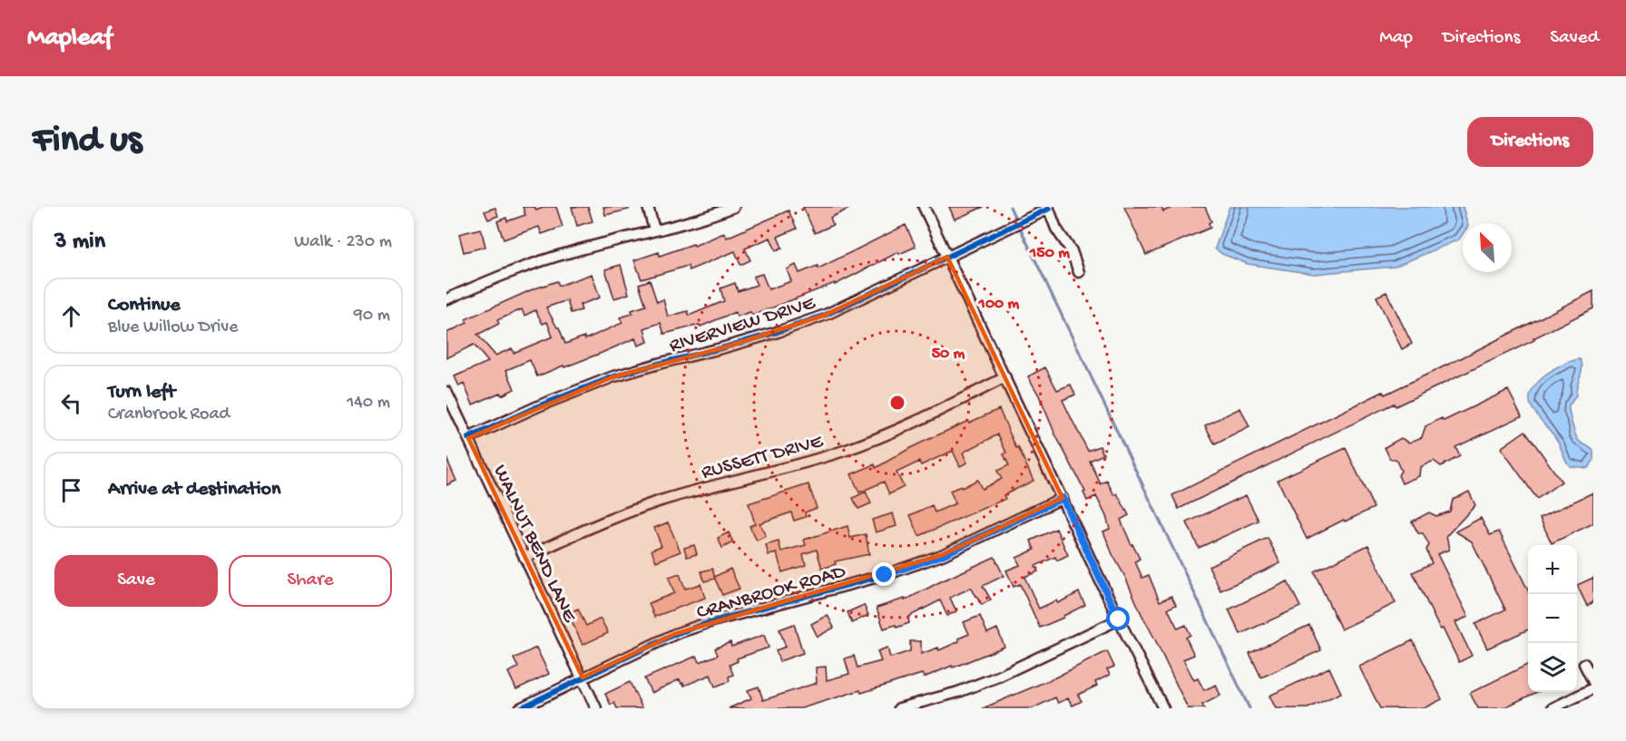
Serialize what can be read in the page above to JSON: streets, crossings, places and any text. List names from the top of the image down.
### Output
{
  "streets": {
    "street": [
      "RIVERVIEW DRIVE",
      "RUSSETT DRIVE",
      "WALNUT BEND LANE",
      "CRANBROOK ROAD"
    ]
  },
  "crossings": [
    ["RIVERVIEW DRIVE", "WALNUT BEND LANE"],
    ["RUSSETT DRIVE", "WALNUT BEND LANE"],
    ["WALNUT BEND LANE", "CRANBROOK ROAD"]
  ],
  "north": "top left",
  "page": {
    "header": "Mapleaf",
    "nav": ["Map", "Directions", "Saved"],
    "buttons": [
      "Directions",
      ["Save", "Share"]
    ],
    "title": "Find us",
    "heading": ["3 min", "Walk · 230 m"],
    "list": [
      ["Continue", "Blue Willow Drive", "90 m"],
      ["Turn left", "Cranbrook Road", "140 m"],
      "Arrive at destination"
    ],
    "map_buttons": ["+", "−"]
  },
  "rings": ["150 m", "100 m", "50 m"]
}
